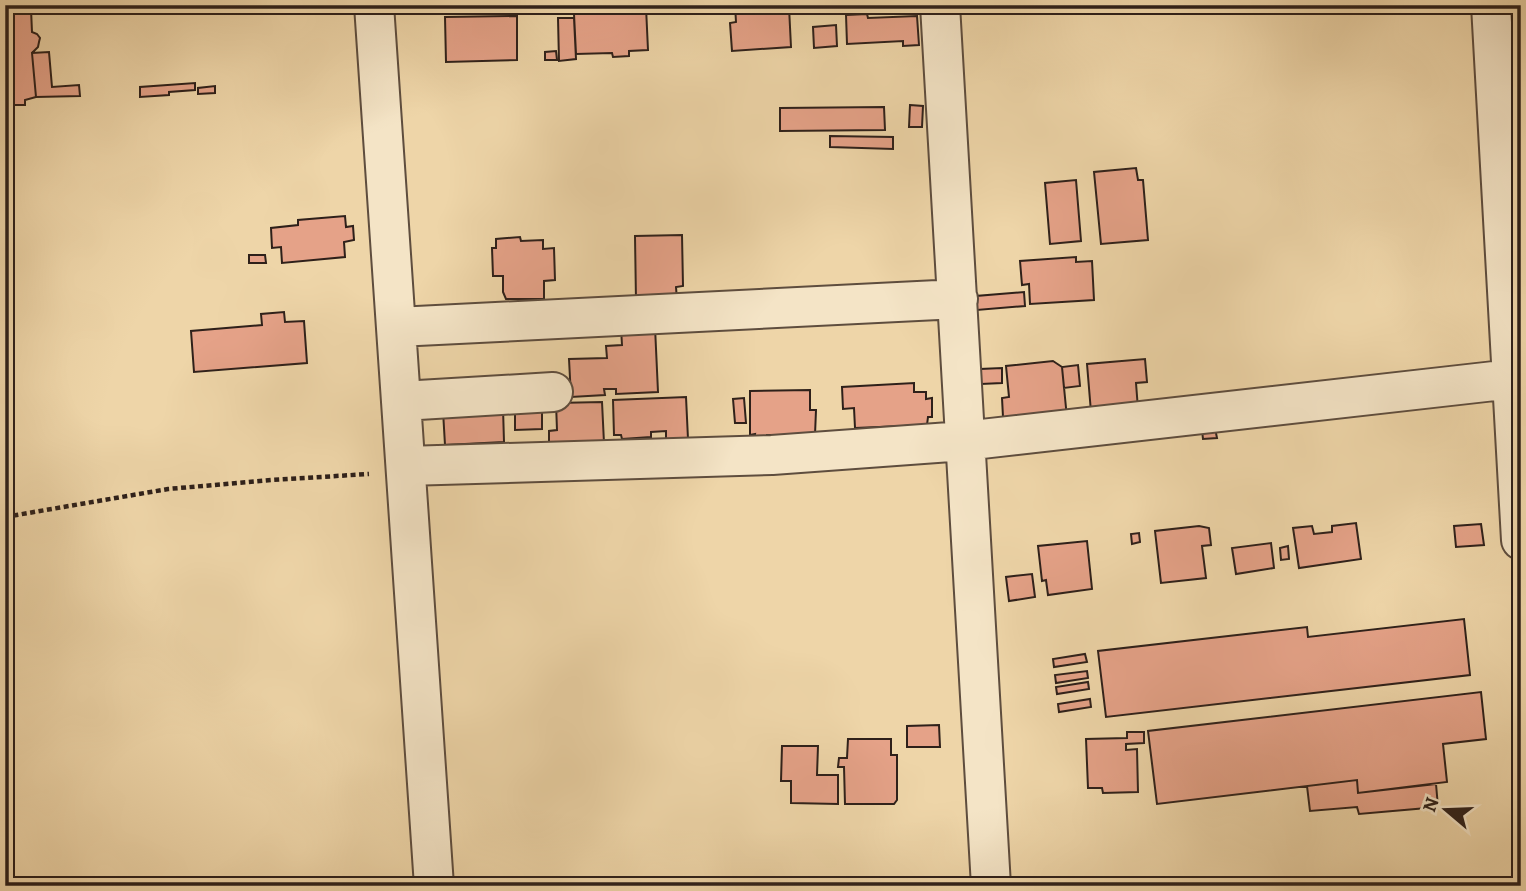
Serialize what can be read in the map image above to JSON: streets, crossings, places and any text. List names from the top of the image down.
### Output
{
  "north": "left"
}
